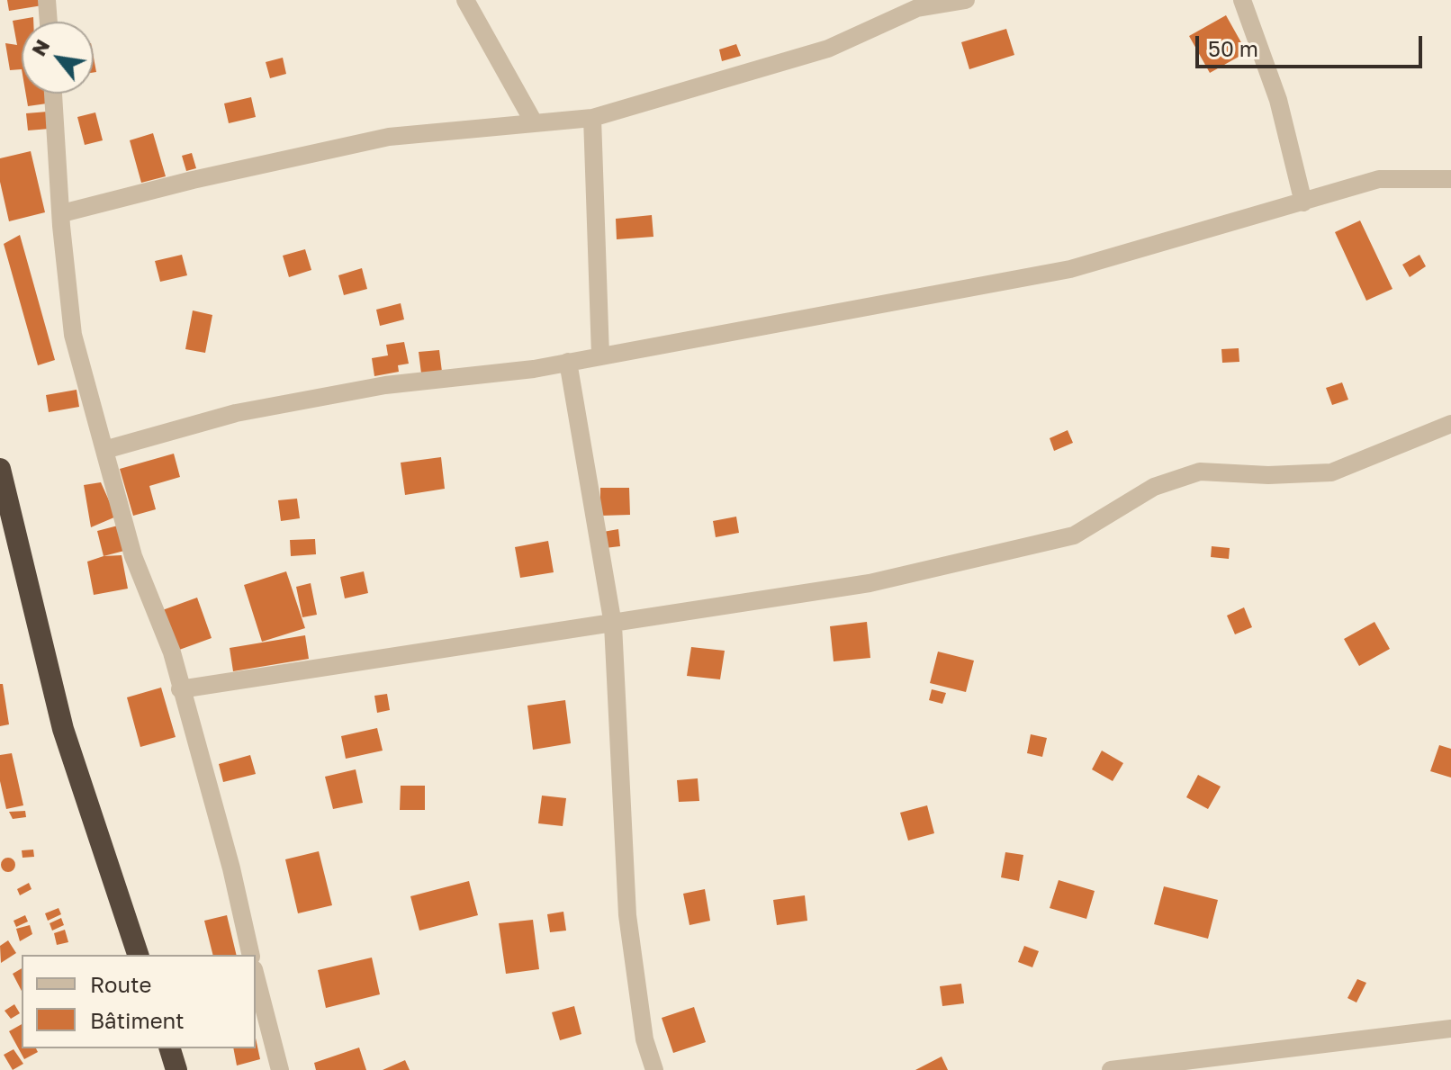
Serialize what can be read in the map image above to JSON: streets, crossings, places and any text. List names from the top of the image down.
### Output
{
  "legend": ["Route", "Bâtiment"],
  "scale_bar": "50 m",
  "north": "top left"
}
